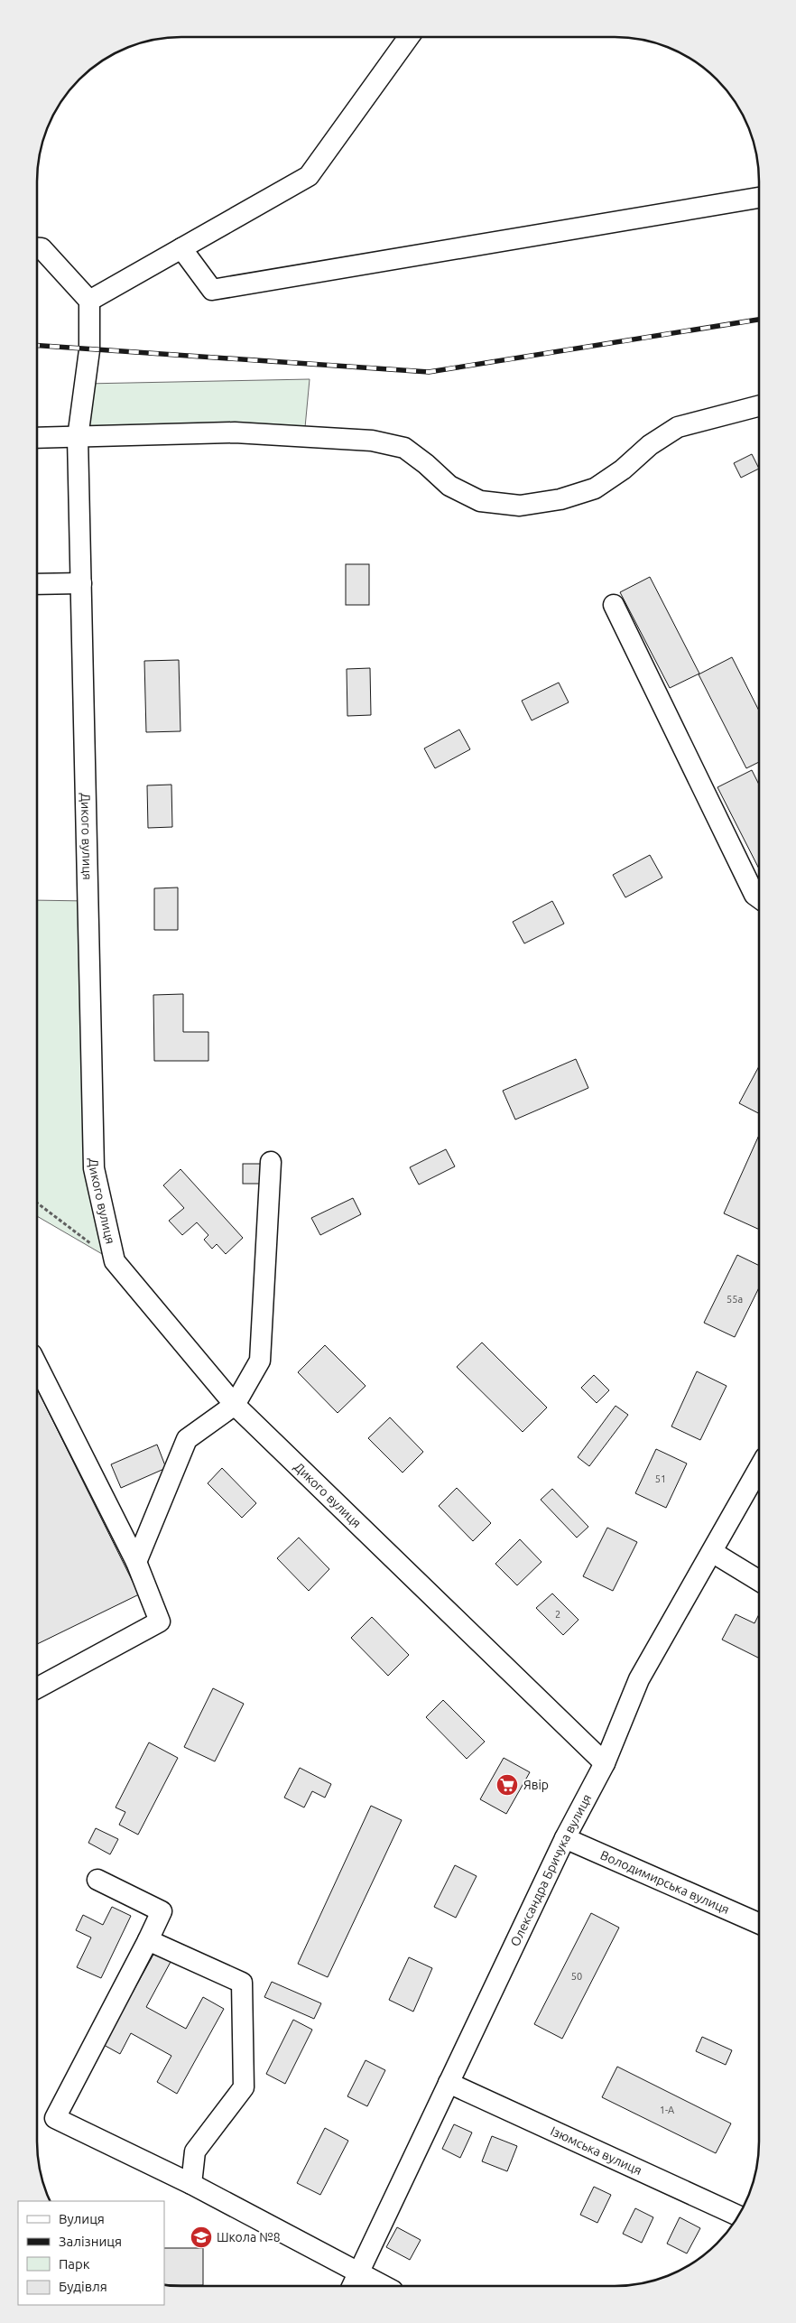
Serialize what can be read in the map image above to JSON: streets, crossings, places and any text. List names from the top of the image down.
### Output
{
  "streets": {
    "street": [
      "Дикого вулиця",
      "Олександра Бричука вулиця",
      "Володимирська вулиця",
      "Ізюмська вулиця"
    ]
  },
  "crossings": [
    ["Дикого вулиця", "Олександра Бричука вулиця"],
    ["Олександра Бричука вулиця", "Володимирська вулиця"],
    ["Олександра Бричука вулиця", "Ізюмська вулиця"]
  ],
  "places": {
    "supermarket": ["Явiр"],
    "school or university": ["Школа №8"]
  },
  "house_numbers": [
    "55а",
    "51",
    "2",
    "50",
    "1-А"
  ],
  "legend": [
    "Вулиця",
    "Залізниця",
    "Парк",
    "Будівля"
  ]
}
